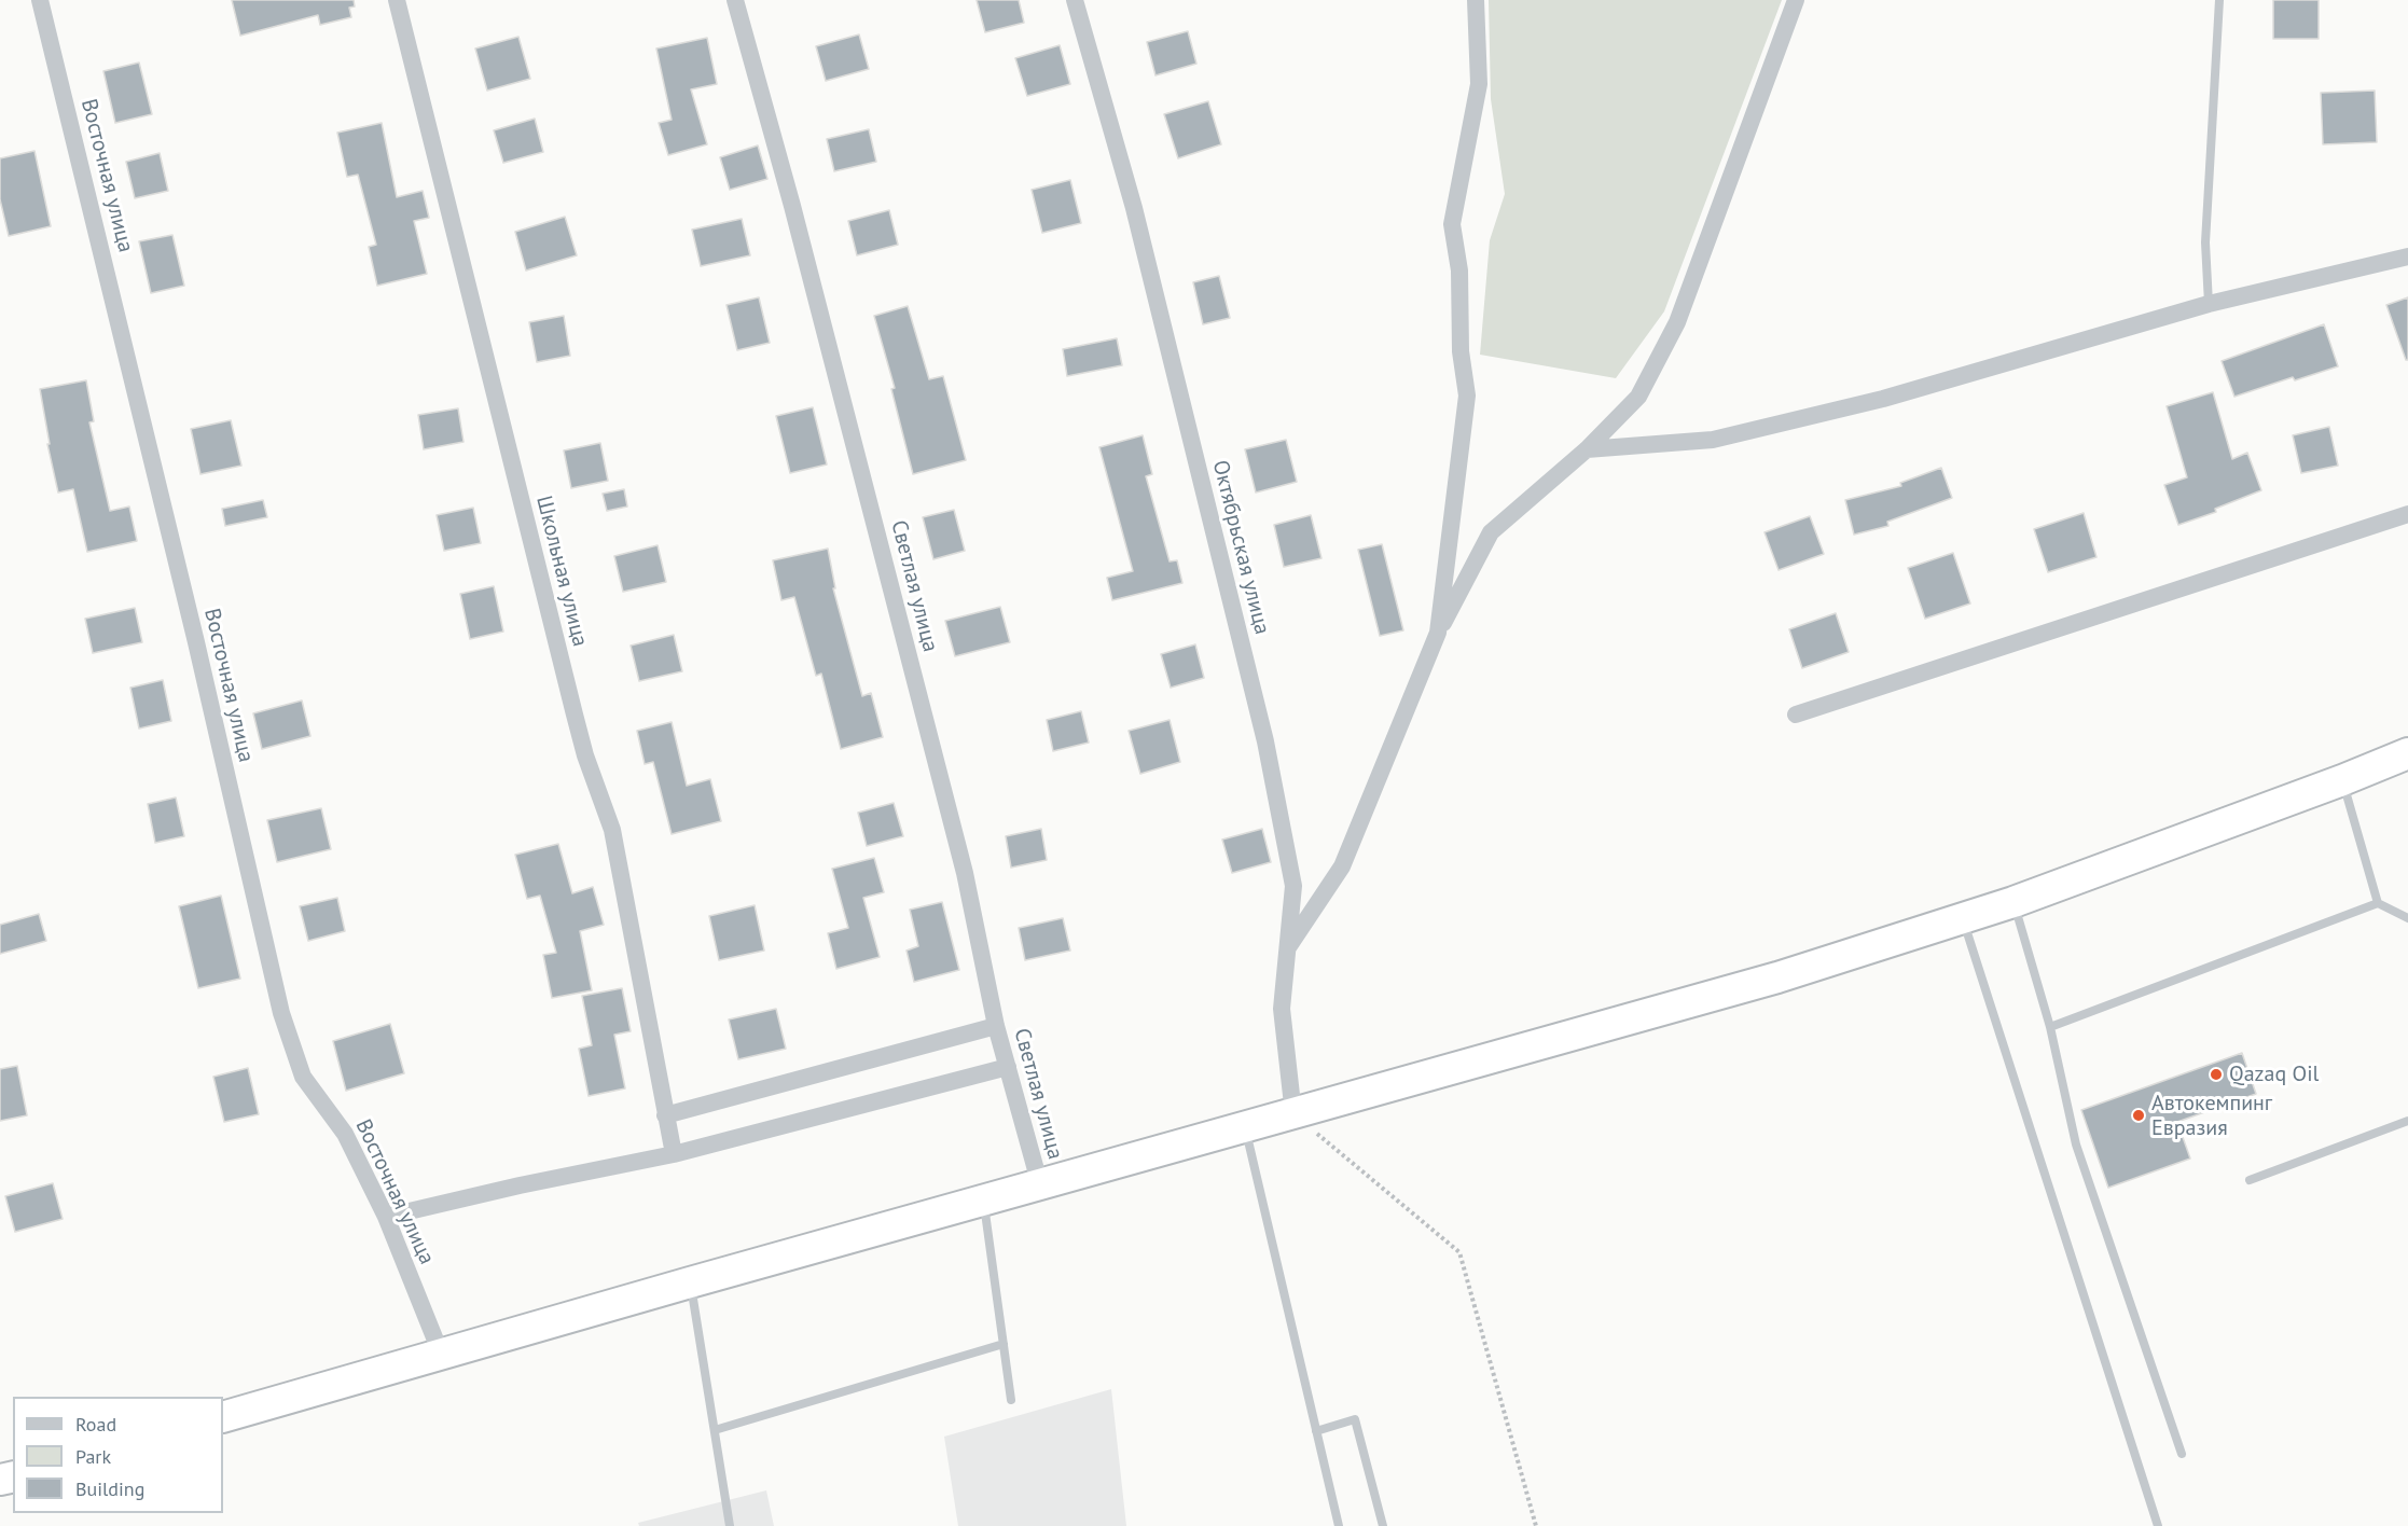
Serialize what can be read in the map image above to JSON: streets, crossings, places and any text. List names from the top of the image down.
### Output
{
  "streets": {
    "street": [
      "Восточная улица",
      "Октябрьская улица",
      "Школьная улица",
      "Светлая улица"
    ]
  },
  "places": ["Qazaq Oil", "Автокемпинг Евразия"],
  "legend": ["Road", "Park", "Building"]
}
